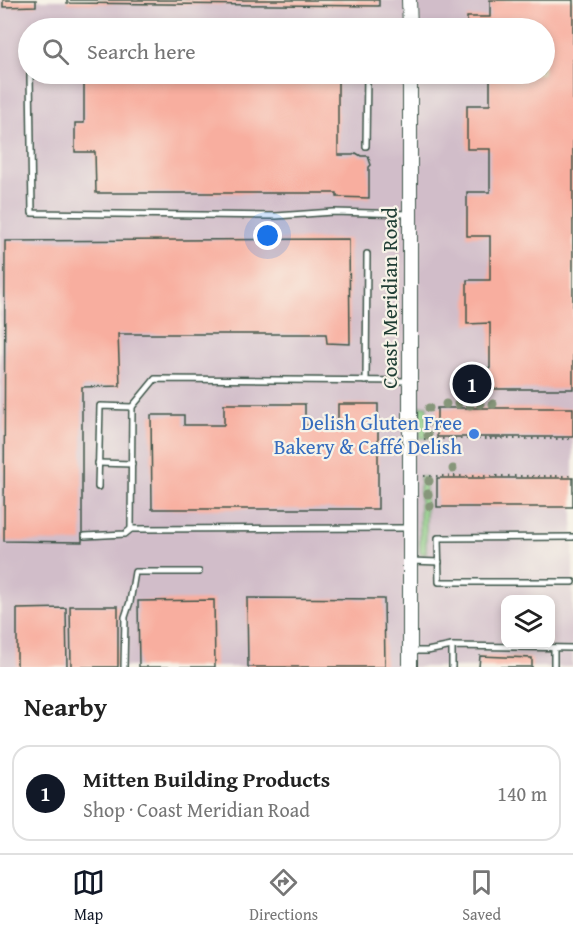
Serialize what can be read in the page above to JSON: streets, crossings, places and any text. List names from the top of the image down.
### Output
{
  "streets": {
    "street": ["Coast Meridian Road"]
  },
  "places": ["Delish Gluten Free Bakery & Caffé Delish"],
  "page": {
    "search": "Search here",
    "pins": "1",
    "heading": "Nearby",
    "list": [
      {
        "mark": "1",
        "name": "Mitten Building Products",
        "note": "Shop · Coast Meridian Road",
        "value": "140 m"
      }
    ],
    "nav": ["Map", "Directions", "Saved"]
  }
}
